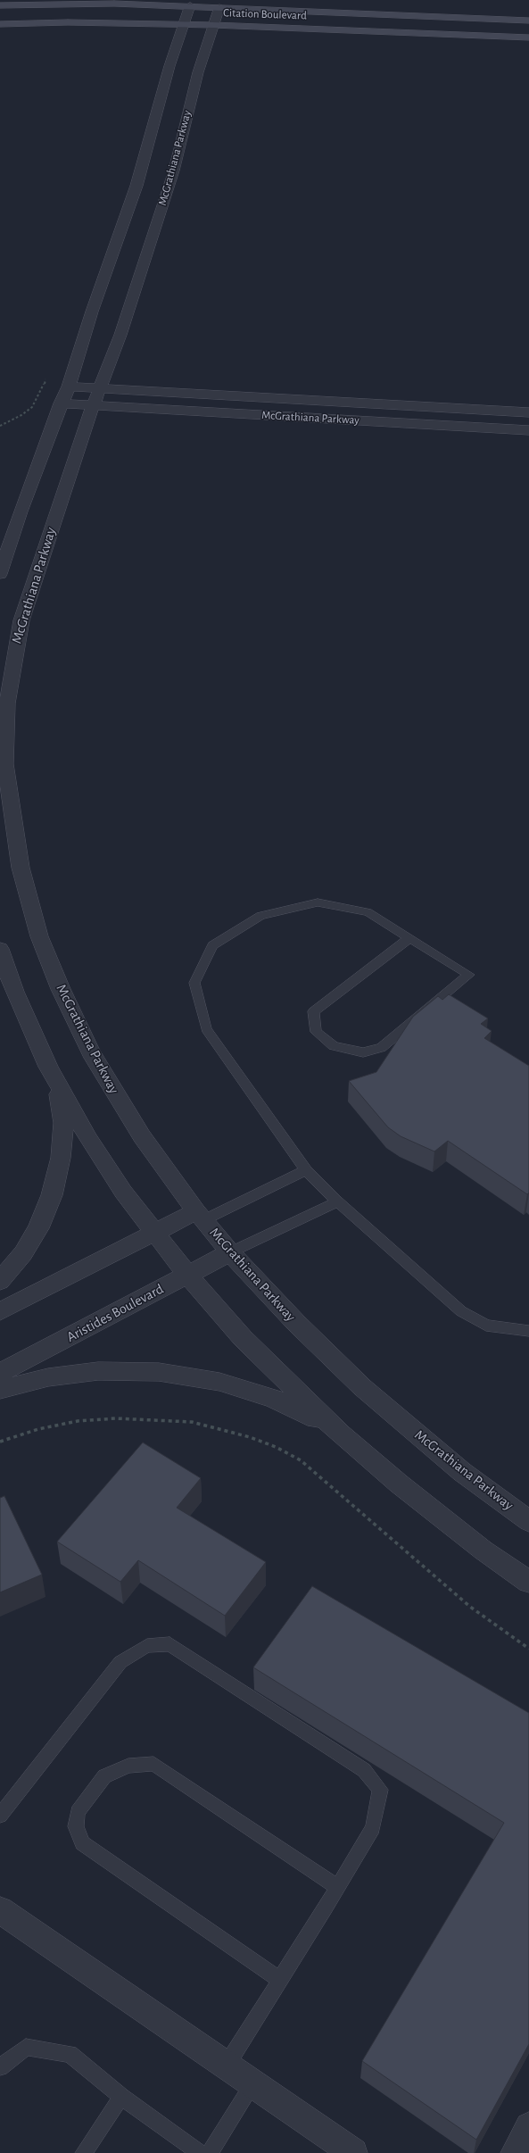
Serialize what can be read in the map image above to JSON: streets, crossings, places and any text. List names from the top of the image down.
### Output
{
  "streets": {
    "main road": ["Citation Boulevard"],
    "street": ["McGrathiana Parkway", "Aristides Boulevard"]
  },
  "crossings": [
    ["Citation Boulevard", "McGrathiana Parkway"],
    ["McGrathiana Parkway", "Aristides Boulevard"]
  ]
}
